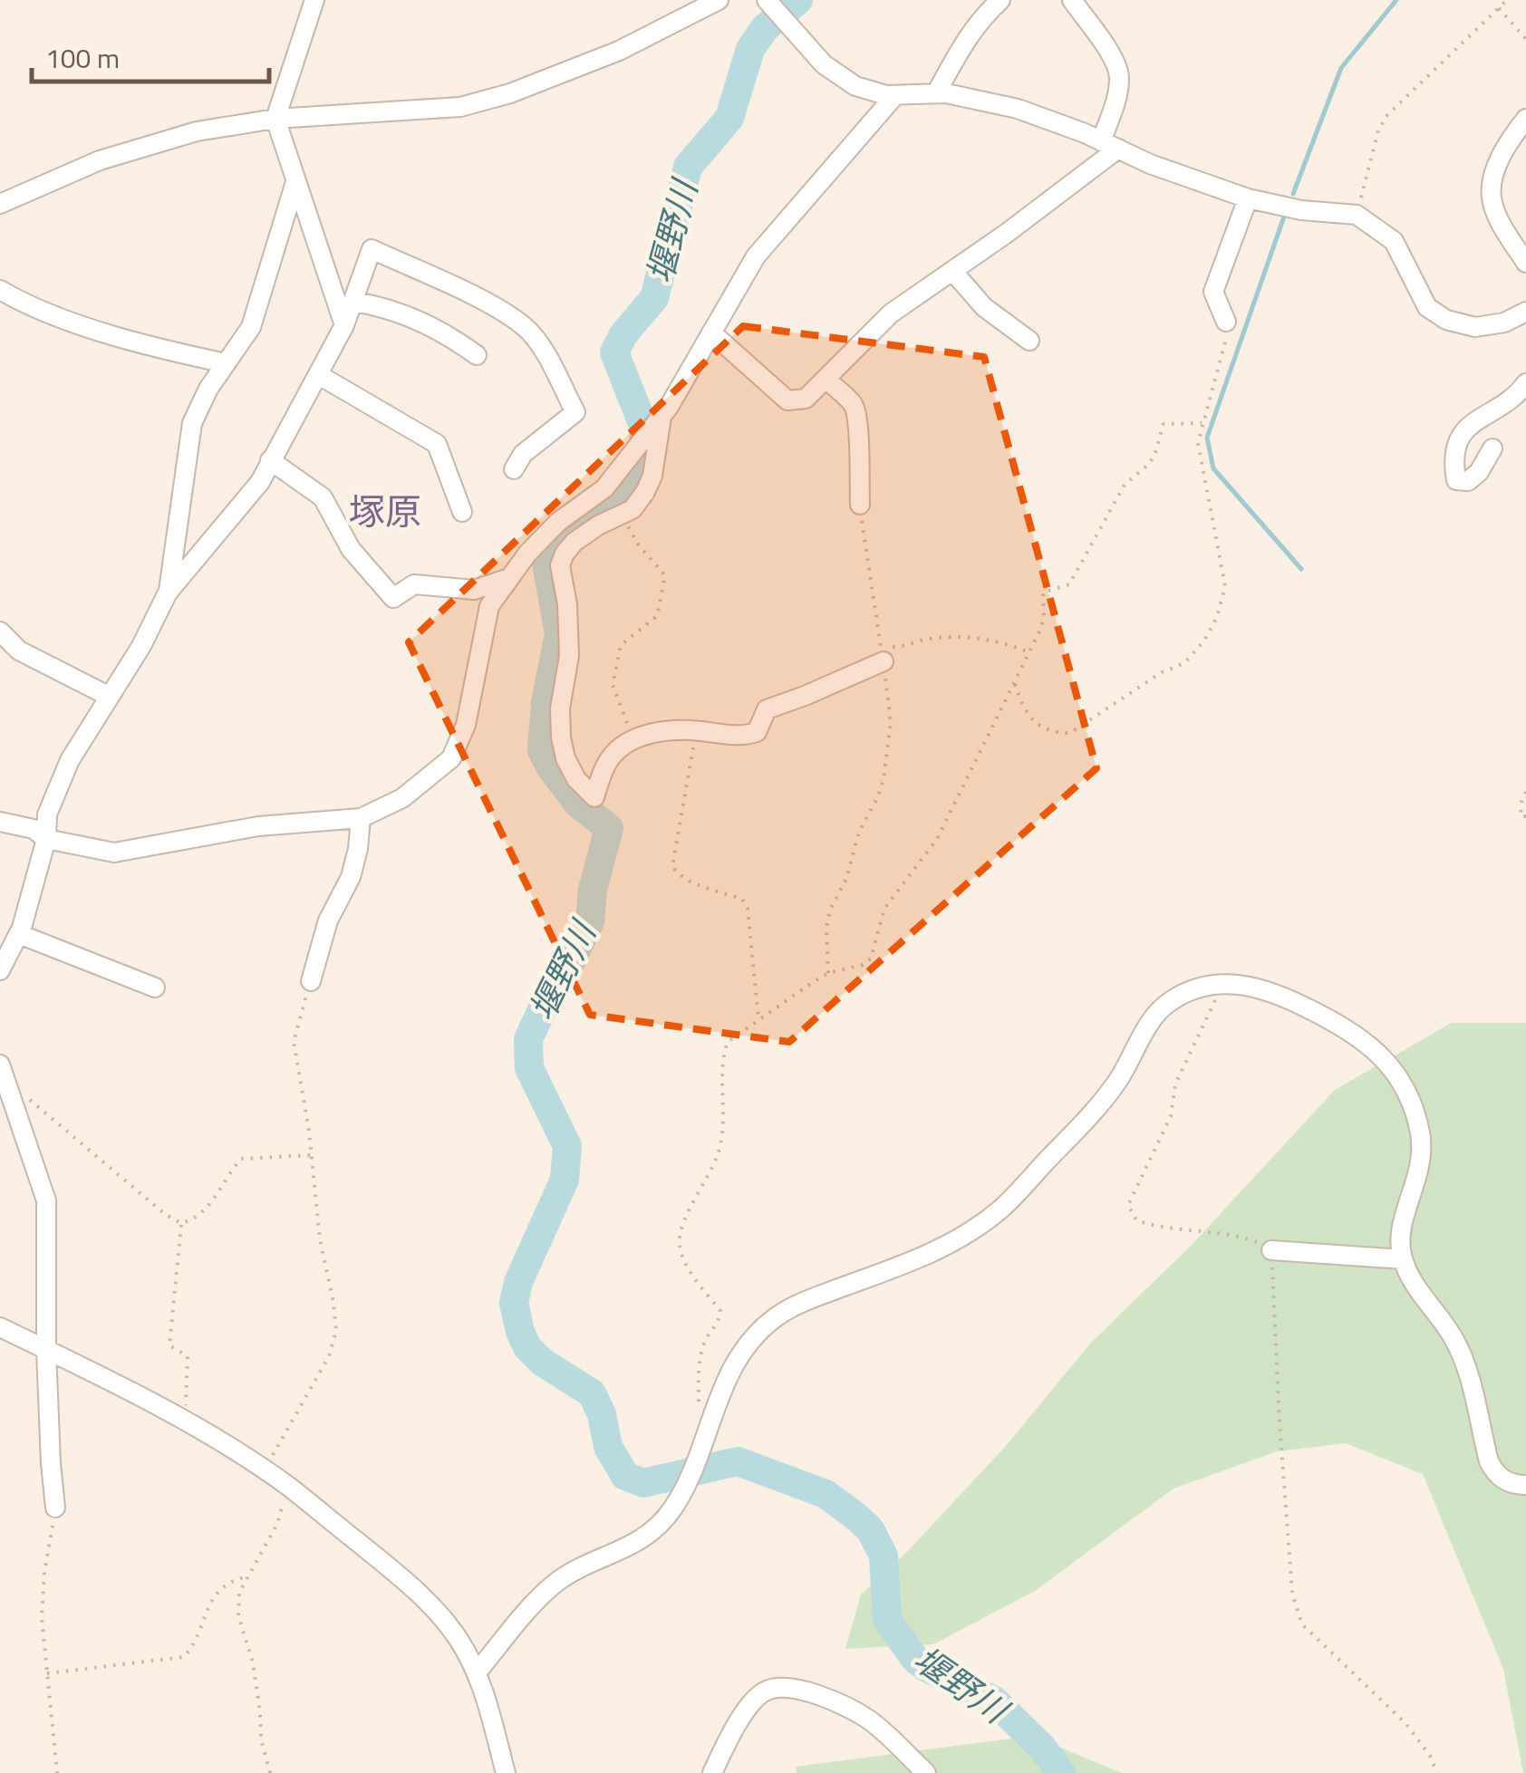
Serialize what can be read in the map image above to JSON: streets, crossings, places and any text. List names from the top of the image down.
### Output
{
  "districts": ["塚原"],
  "water": ["堰野川"],
  "scale_bar": "100 m"
}
